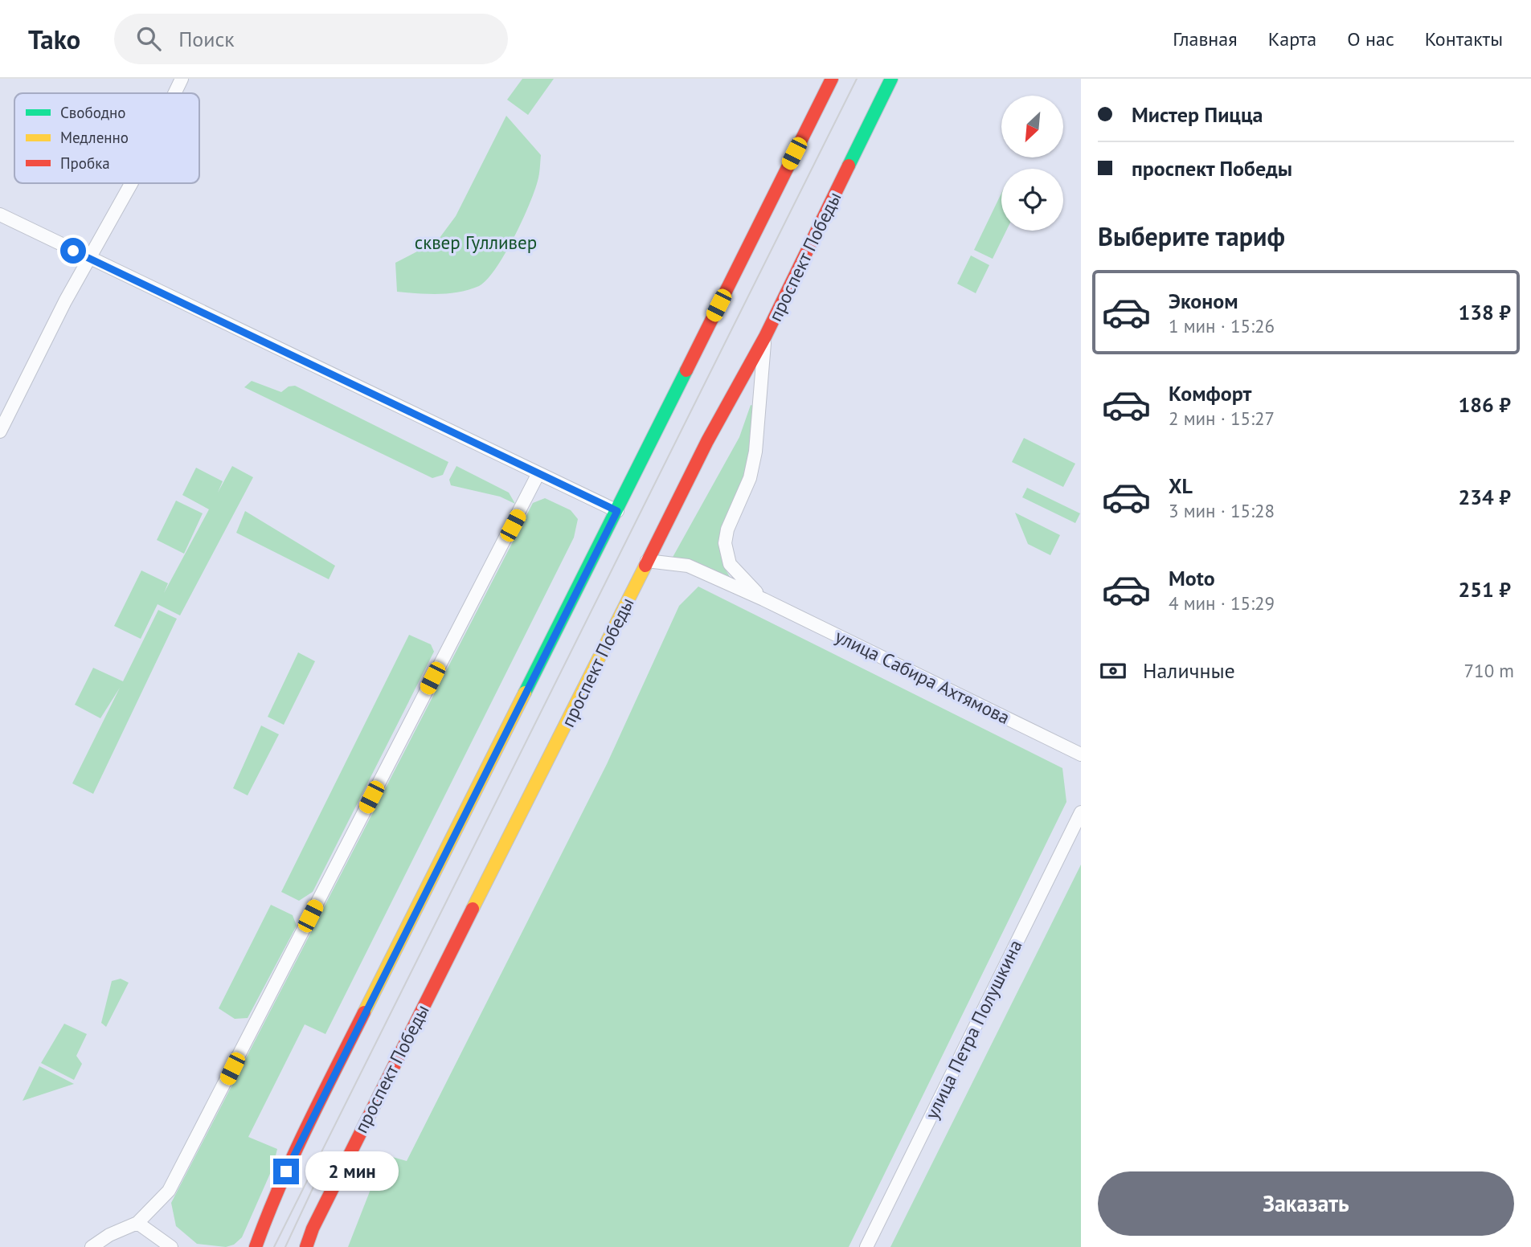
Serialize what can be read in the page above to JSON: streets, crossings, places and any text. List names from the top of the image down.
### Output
{
  "streets": {
    "main road": ["проспект Победы"],
    "street": ["улица Сабира Ахтямова", "улица Петра Полушкина"]
  },
  "crossings": [
    ["проспект Победы", "улица Сабира Ахтямова"]
  ],
  "parks": ["сквер Гулливер"],
  "legend": ["Свободно", "Медленно", "Пробка"],
  "north": "bottom left",
  "page": {
    "header": "Tako",
    "search": "Поиск",
    "nav": [
      "Главная",
      "Карта",
      "О нас",
      "Контакты"
    ],
    "banner": ["Мистер Пицца", "проспект Победы"],
    "heading": "Выберите тариф",
    "list": [
      {
        "name": "Эконом",
        "note": "1 мин · 15:26",
        "value": "138 ₽"
      },
      {
        "name": "Комфорт",
        "note": "2 мин · 15:27",
        "value": "186 ₽"
      },
      {
        "name": "XL",
        "note": "3 мин · 15:28",
        "value": "234 ₽"
      },
      {
        "name": "Moto",
        "note": "4 мин · 15:29",
        "value": "251 ₽"
      }
    ],
    "pay": ["Наличные", "710 m"],
    "bubble": "2 мин",
    "buttons": "Заказать"
  }
}
